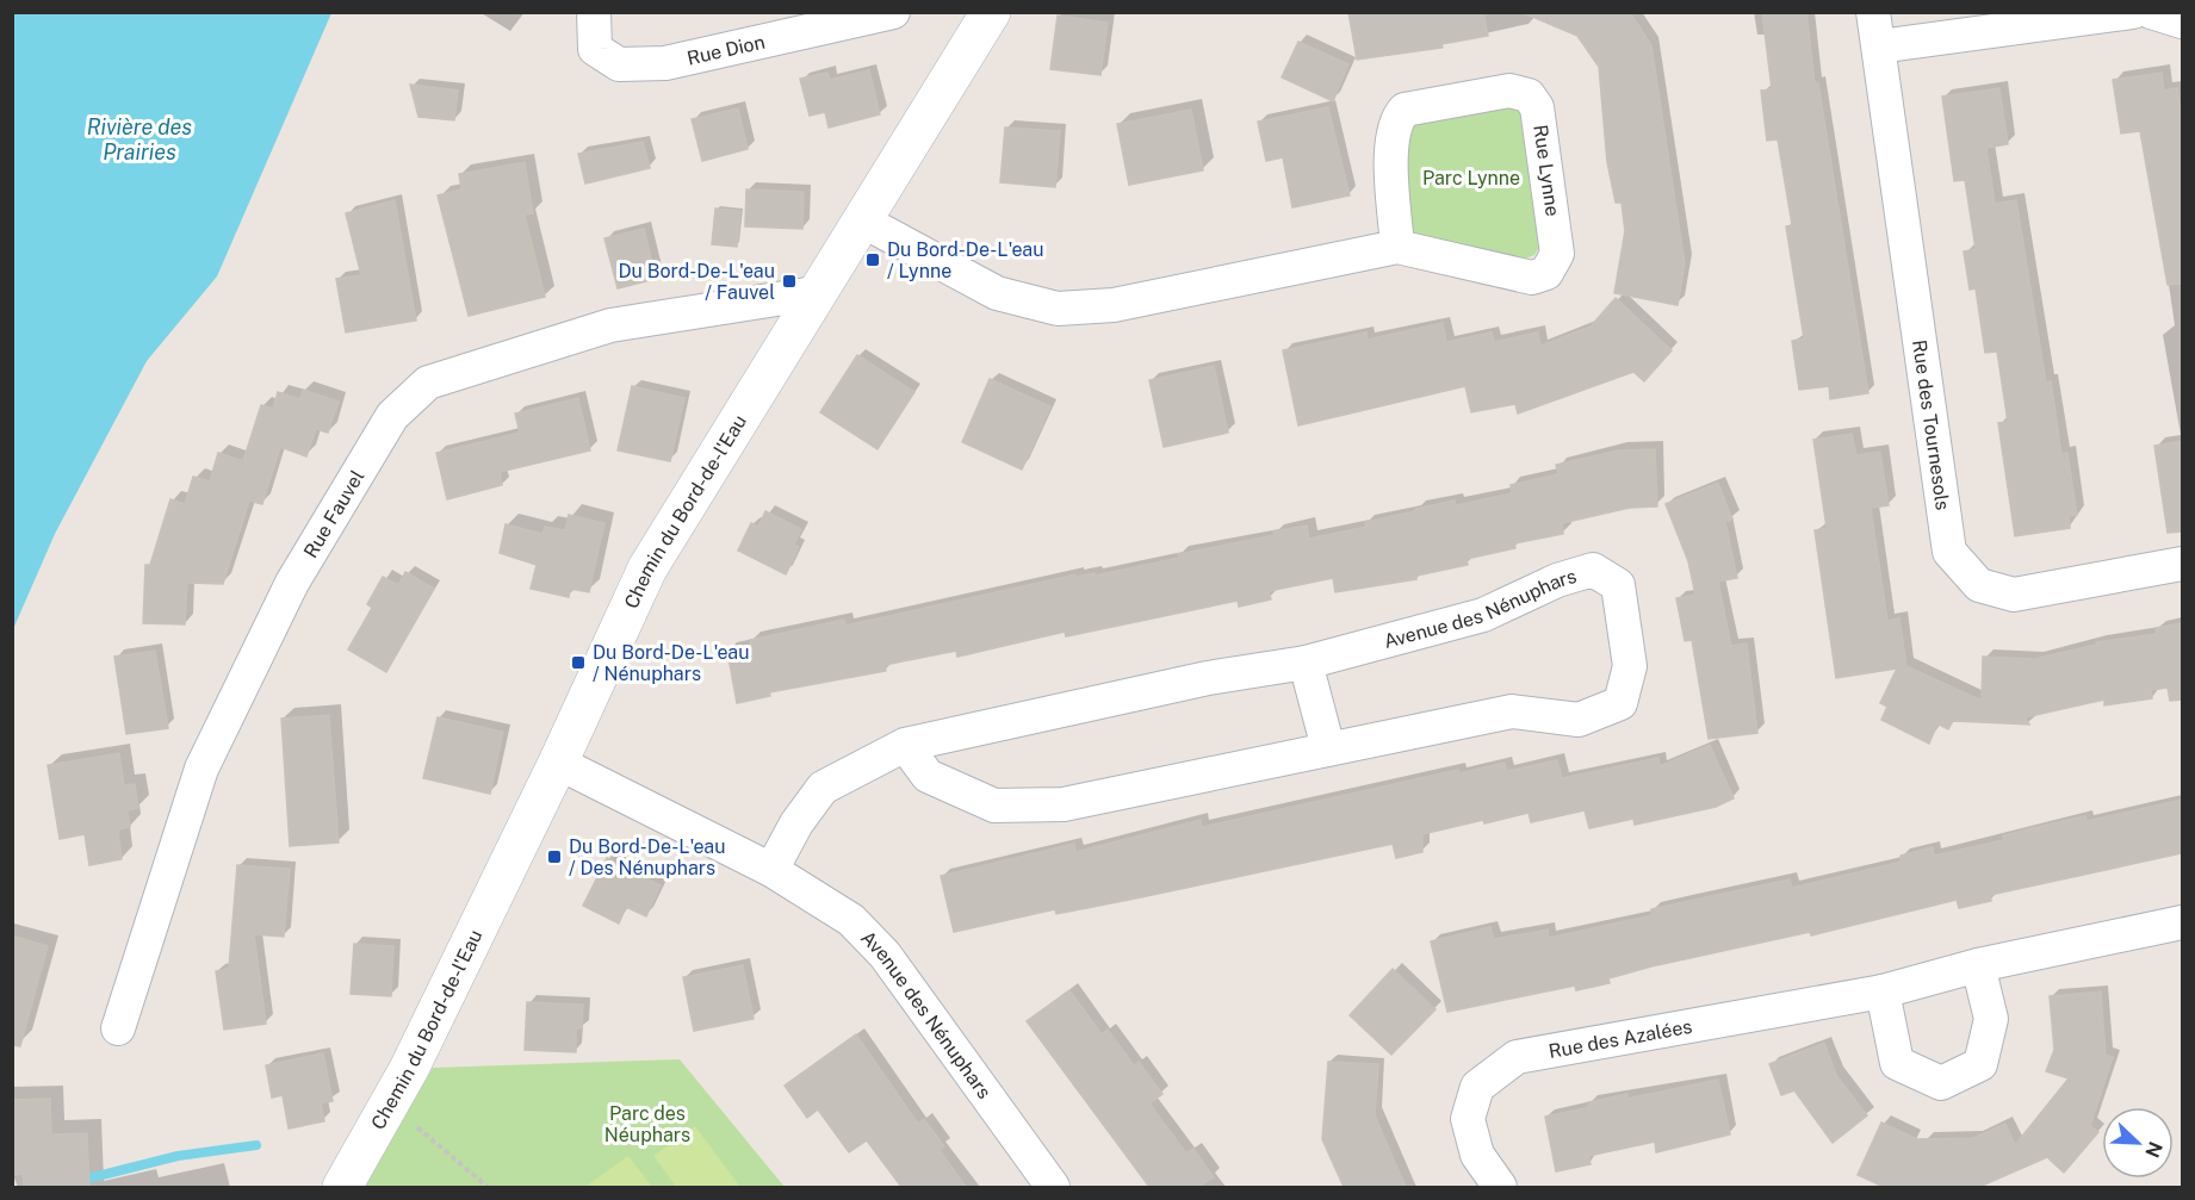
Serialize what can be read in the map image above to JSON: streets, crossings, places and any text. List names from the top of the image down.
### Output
{
  "streets": {
    "street": [
      "Rue Dion",
      "Rue Lynne",
      "Rue des Tournesols",
      "Chemin du Bord-de-l'Eau",
      "Rue Fauvel",
      "Avenue des Nénuphars",
      "Rue des Azalées"
    ]
  },
  "crossings": [
    ["Rue Lynne", "Chemin du Bord-de-l'Eau"],
    ["Chemin du Bord-de-l'Eau", "Rue Fauvel"],
    ["Chemin du Bord-de-l'Eau", "Avenue des Nénuphars"]
  ],
  "water": ["Rivière des Prairies"],
  "parks": ["Parc Lynne", "Parc des Néuphars"],
  "places": {
    "transit": [
      "Du Bord-De-L'eau / Lynne",
      "Du Bord-De-L'eau / Fauvel",
      "Du Bord-De-L'eau / Nénuphars",
      "Du Bord-De-L'eau / Des Nénuphars"
    ]
  },
  "north": "bottom right"
}
